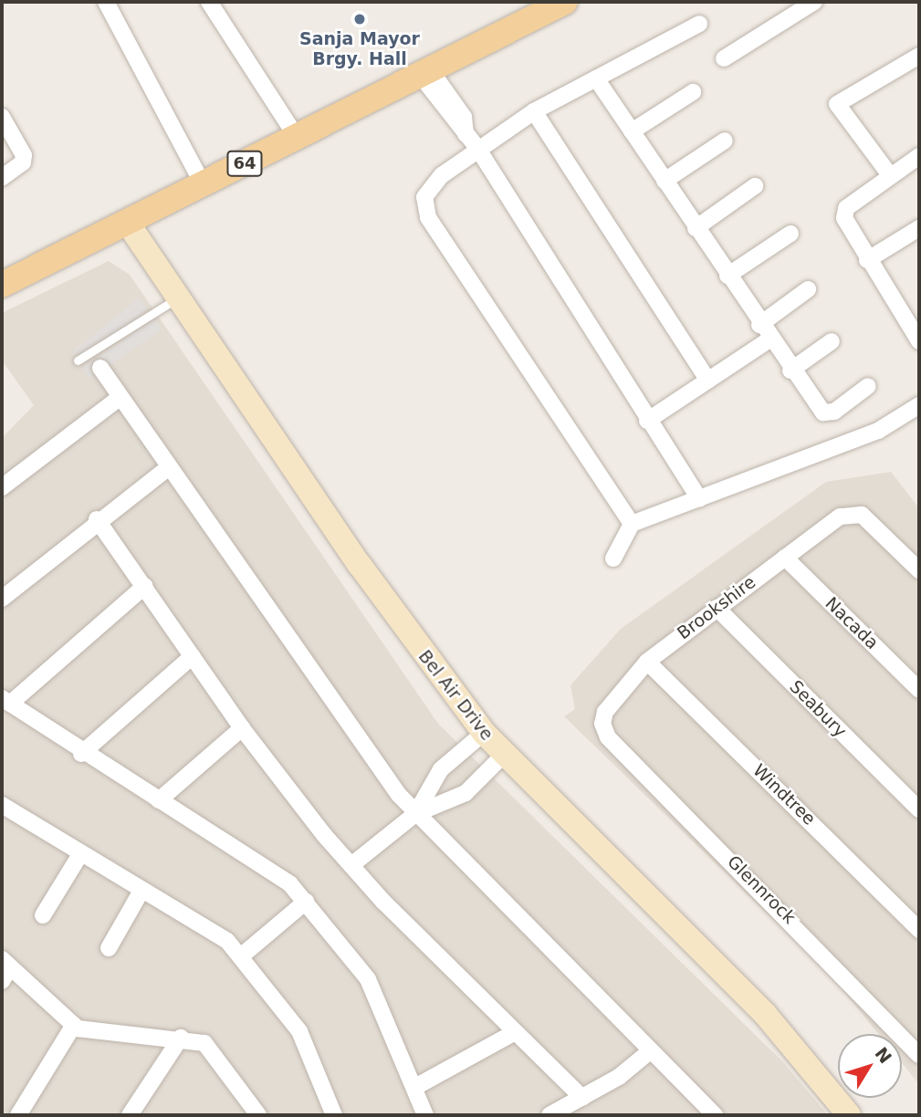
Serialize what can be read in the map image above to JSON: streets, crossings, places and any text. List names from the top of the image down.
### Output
{
  "streets": {
    "main road": ["64"],
    "street": [
      "Brookshire",
      "Nacada",
      "Bel Air Drive",
      "Seabury",
      "Windtree",
      "Glennrock"
    ]
  },
  "crossings": [
    ["64", "Bel Air Drive"],
    ["Brookshire", "Nacada"],
    ["Brookshire", "Seabury"],
    ["Brookshire", "Windtree"],
    ["Brookshire", "Glennrock"]
  ],
  "places": ["Sanja Mayor Brgy. Hall"],
  "north": "top right"
}
